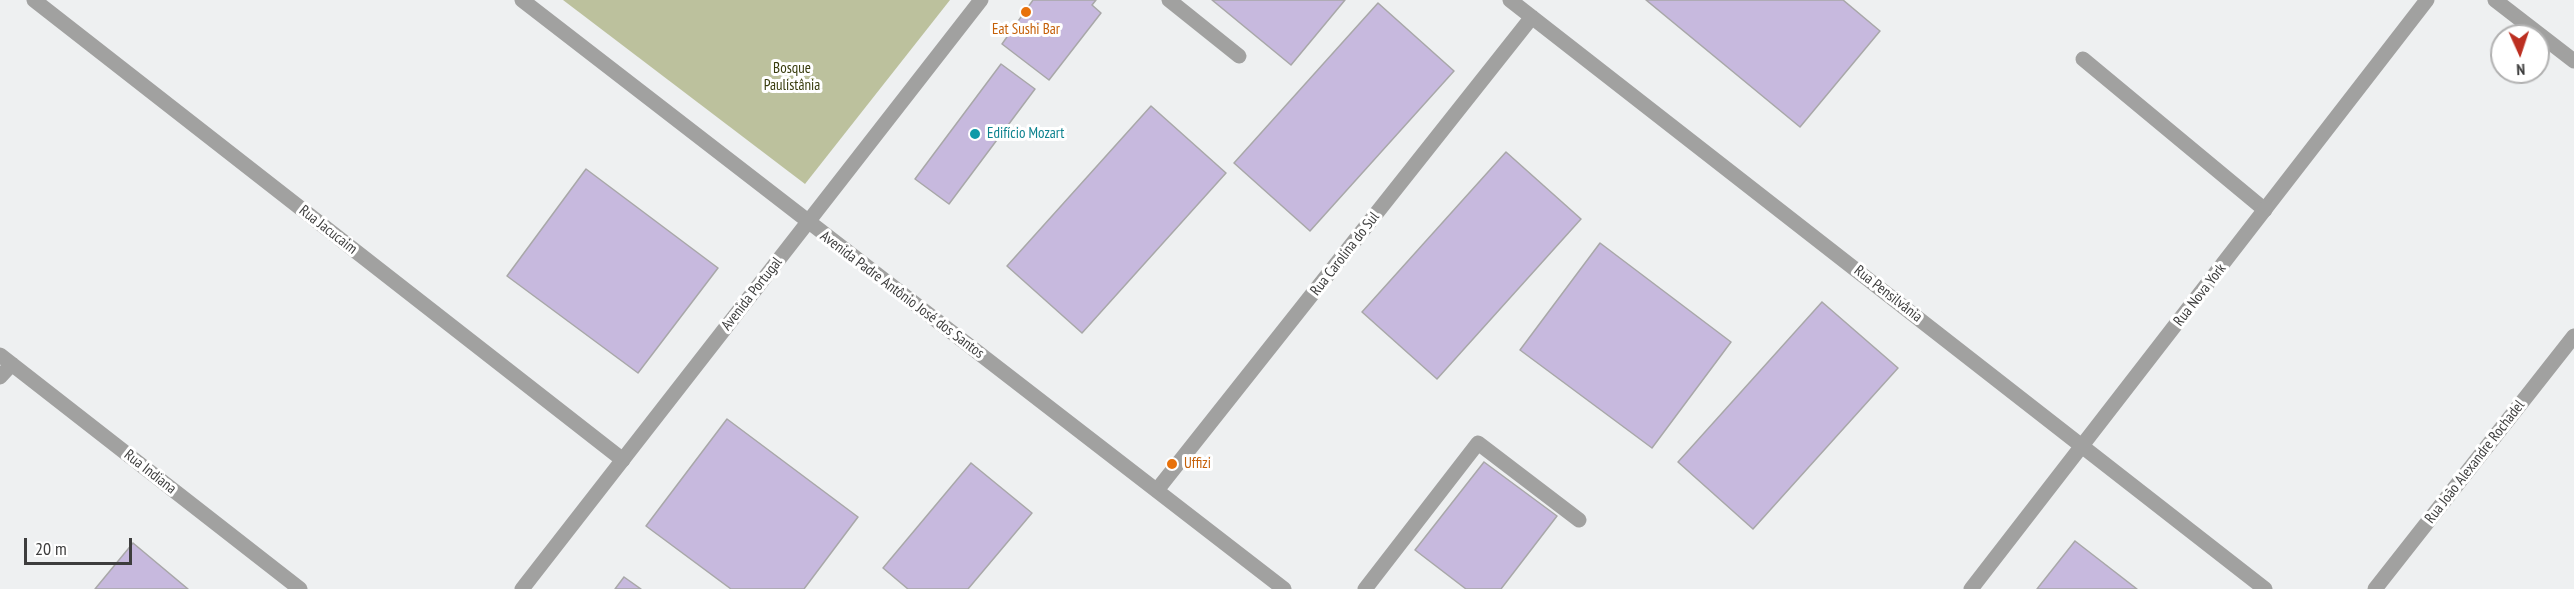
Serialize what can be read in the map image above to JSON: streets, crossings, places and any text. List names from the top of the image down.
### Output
{
  "streets": {
    "street": [
      "Rua Jacucaim",
      "Rua Carolina do Sul",
      "Avenida Portugal",
      "Rua Pensilvânia",
      "Avenida Padre Antônio José dos Santos",
      "Rua Nova York",
      "Rua João Alexandre Rochadel",
      "Rua Indiana"
    ]
  },
  "crossings": [
    ["Rua Jacucaim", "Avenida Portugal"],
    ["Rua Carolina do Sul", "Rua Pensilvânia"],
    ["Rua Carolina do Sul", "Avenida Padre Antônio José dos Santos"],
    ["Avenida Portugal", "Avenida Padre Antônio José dos Santos"],
    ["Rua Pensilvânia", "Rua Nova York"]
  ],
  "parks": ["Bosque Paulistânia"],
  "places": ["Eat Sushi Bar", "Edifício Mozart", "Uffizi"],
  "scale_bar": "20 m",
  "north": "bottom"
}
